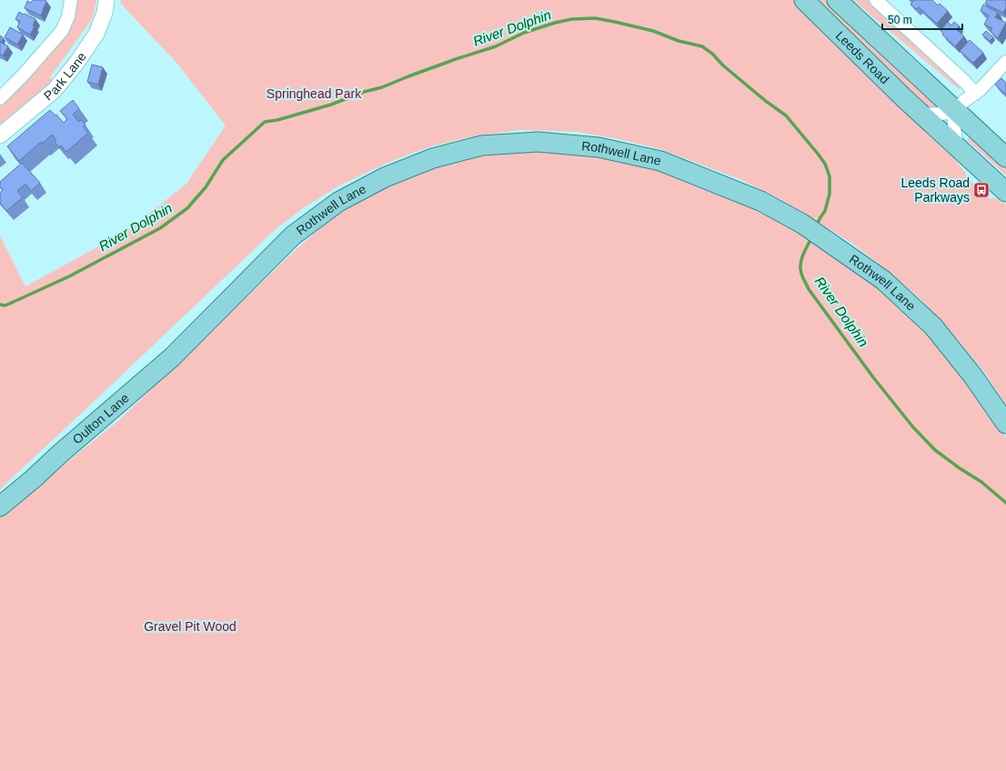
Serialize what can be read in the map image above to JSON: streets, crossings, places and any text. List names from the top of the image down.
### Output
{
  "streets": {
    "main road": ["Leeds Road", "Rothwell Lane", "Oulton Lane"],
    "street": ["Park Lane"]
  },
  "crossings": [
    ["Rothwell Lane", "Oulton Lane"]
  ],
  "water": ["River Dolphin"],
  "parks": ["Springhead Park", "Gravel Pit Wood"],
  "places": {
    "bus stop": ["Leeds Road Parkways"]
  },
  "scale_bar": "50 m"
}
